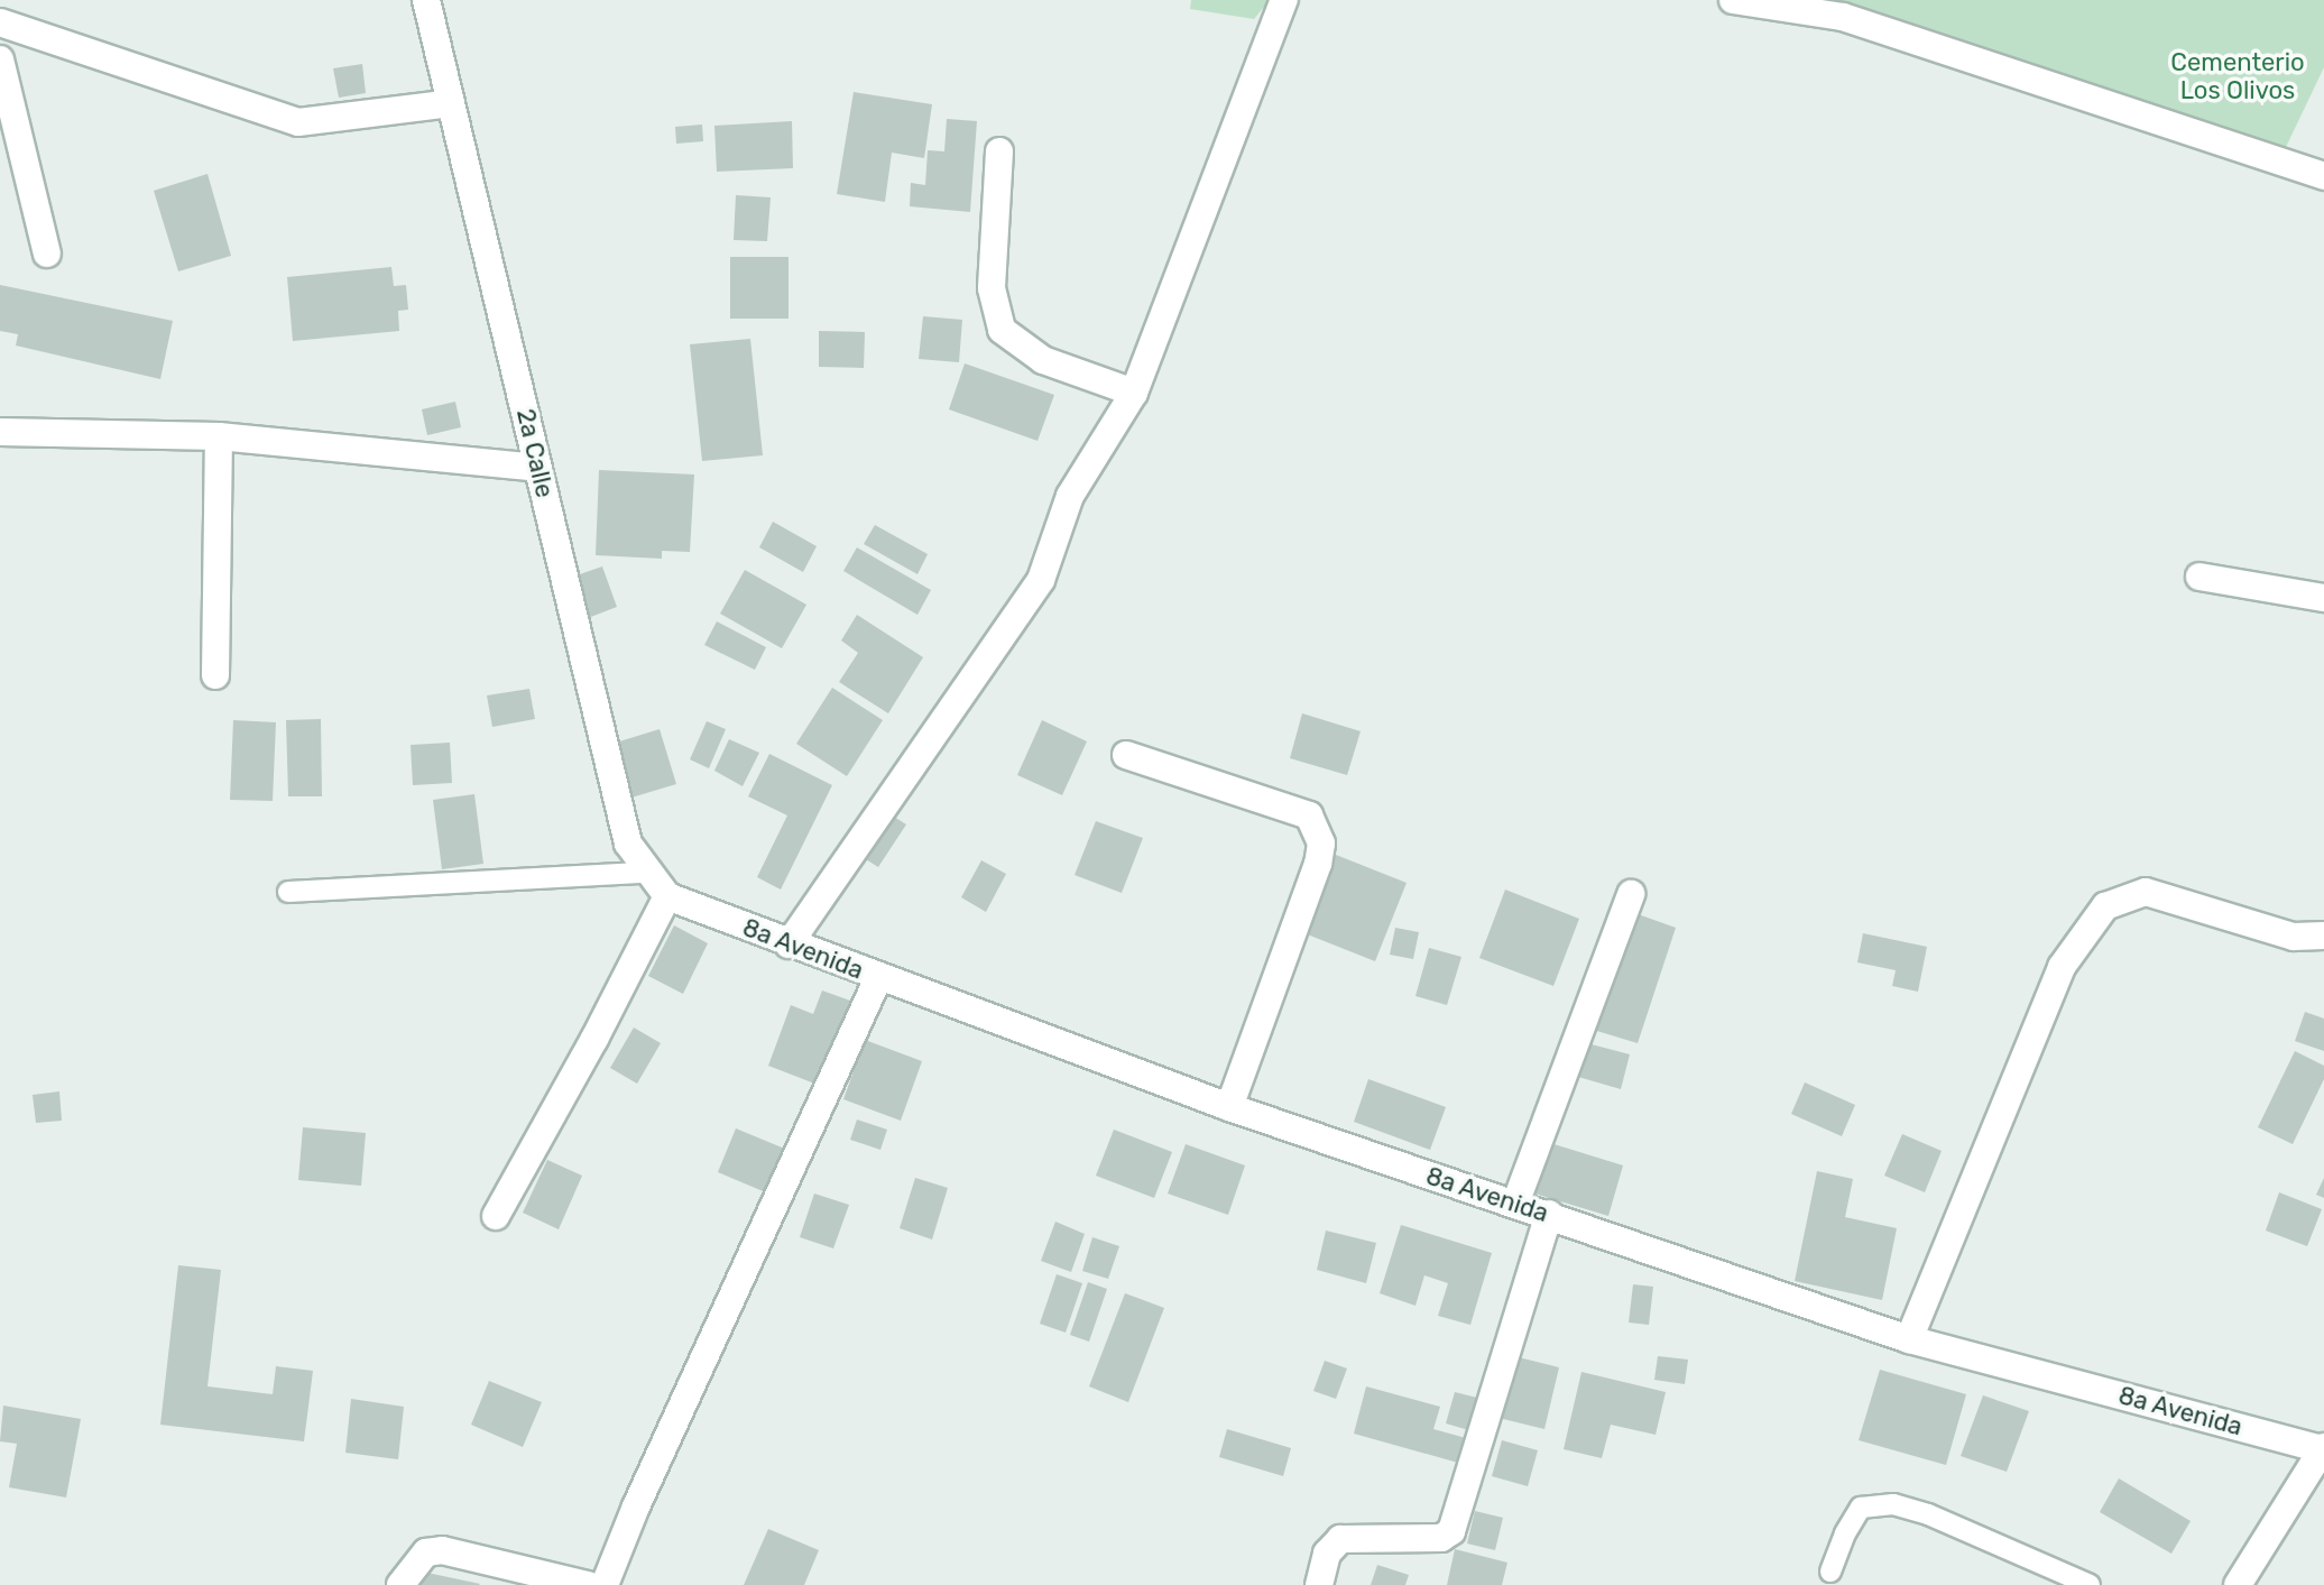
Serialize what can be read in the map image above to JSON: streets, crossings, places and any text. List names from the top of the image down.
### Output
{
  "streets": {
    "street": ["2a Calle", "8a Avenida"]
  },
  "crossings": [
    ["2a Calle", "8a Avenida"]
  ],
  "parks": ["Cementerio Los Olivos"]
}
